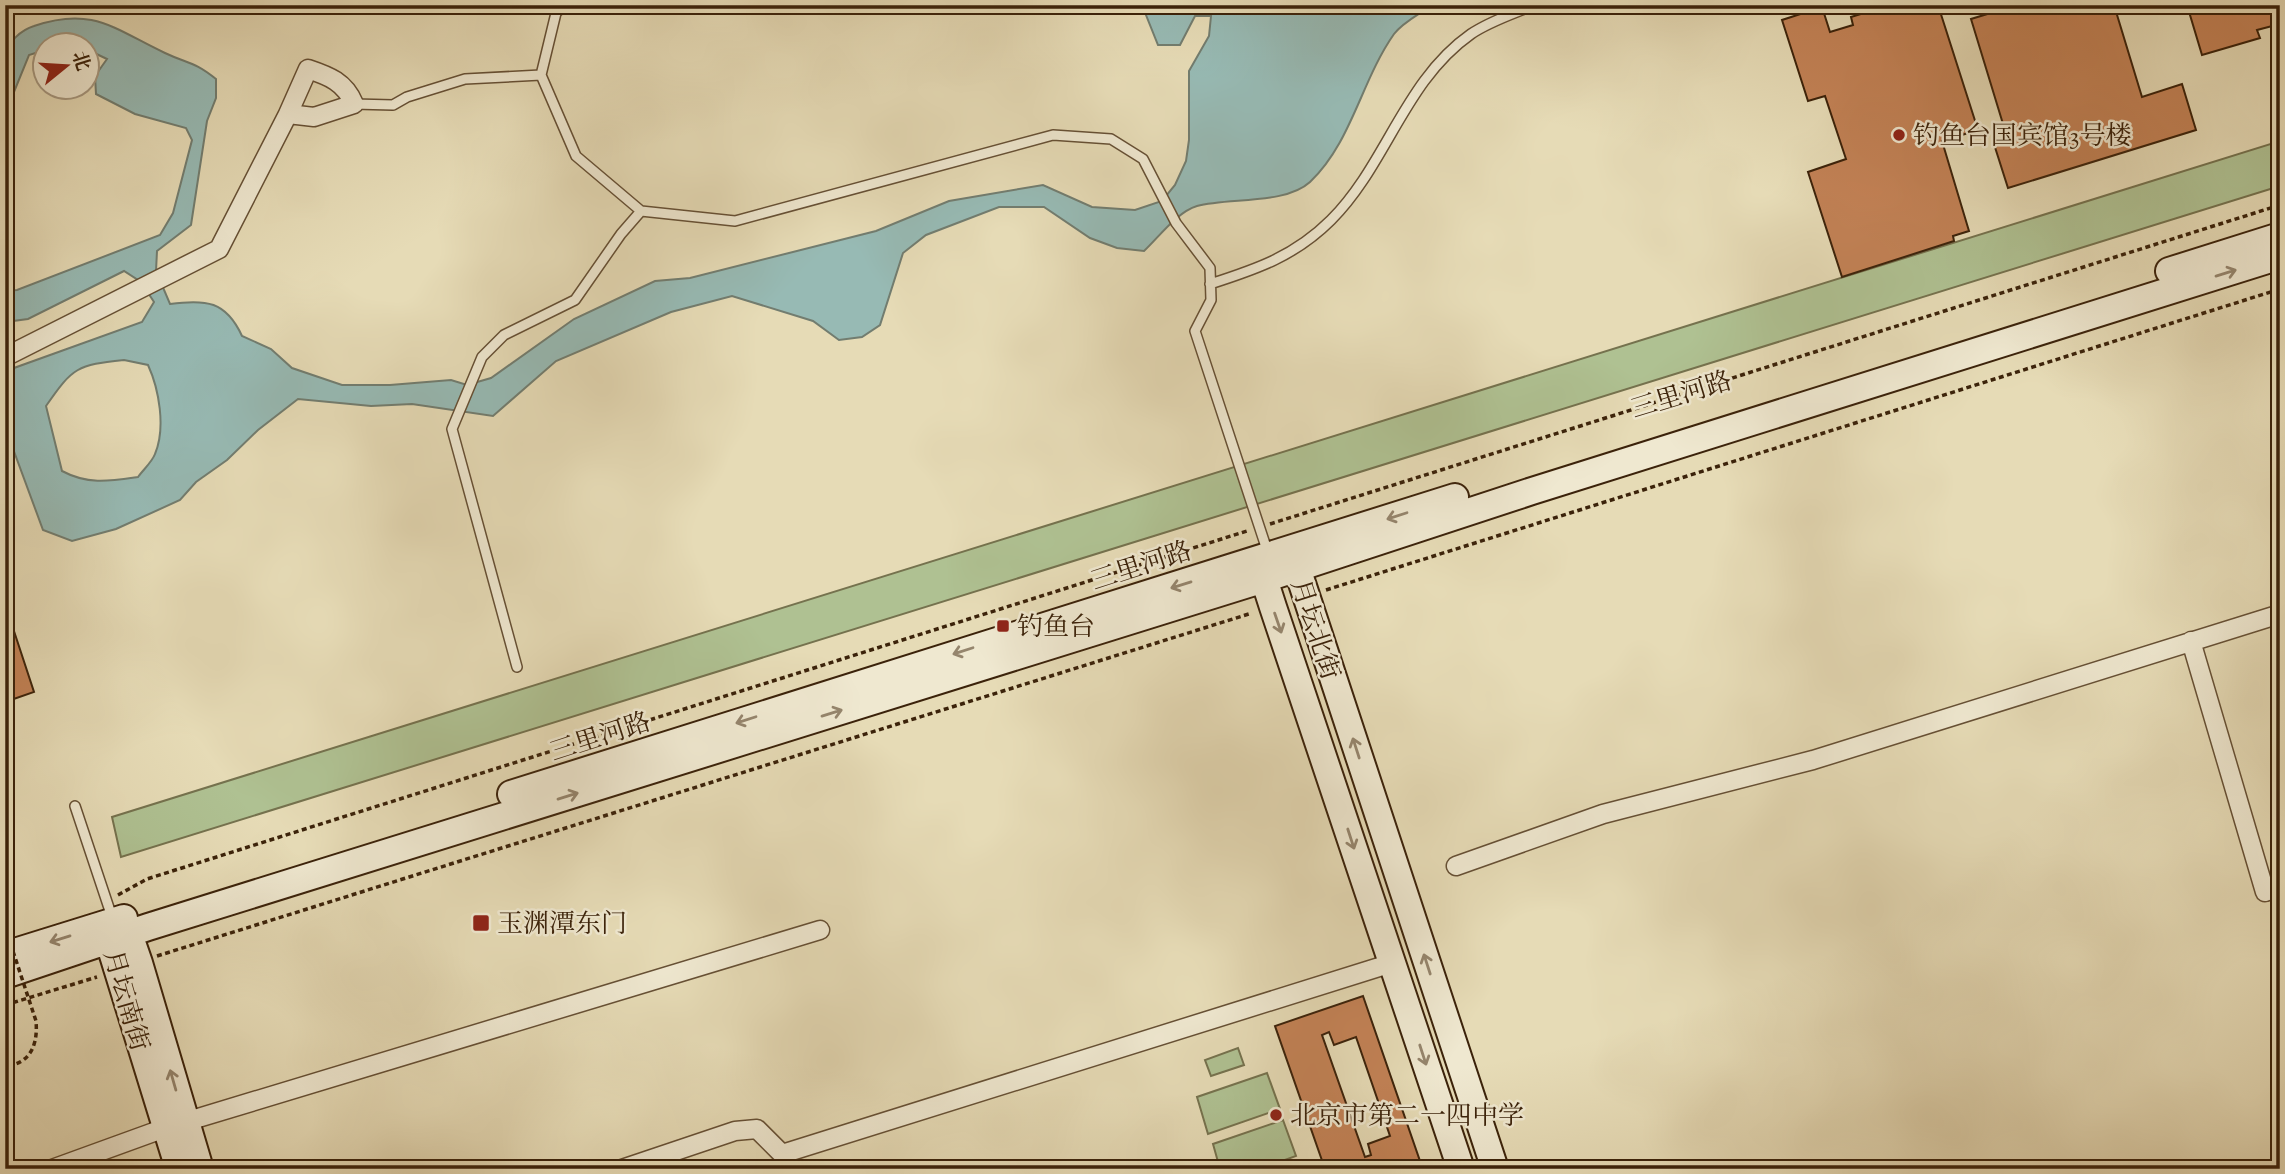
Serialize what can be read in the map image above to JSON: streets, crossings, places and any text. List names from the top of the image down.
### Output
{
  "streets": {
    "main road": ["三里河路", "月坛北街", "月坛南街"]
  },
  "crossings": [
    ["三里河路", "月坛北街"],
    ["三里河路", "月坛南街"]
  ],
  "places": {
    "other": ["钓鱼台国宾馆3号楼", "北京市第二一四中学"],
    "transit": ["钓鱼台", "玉渊潭东门"]
  },
  "north": "right"
}
